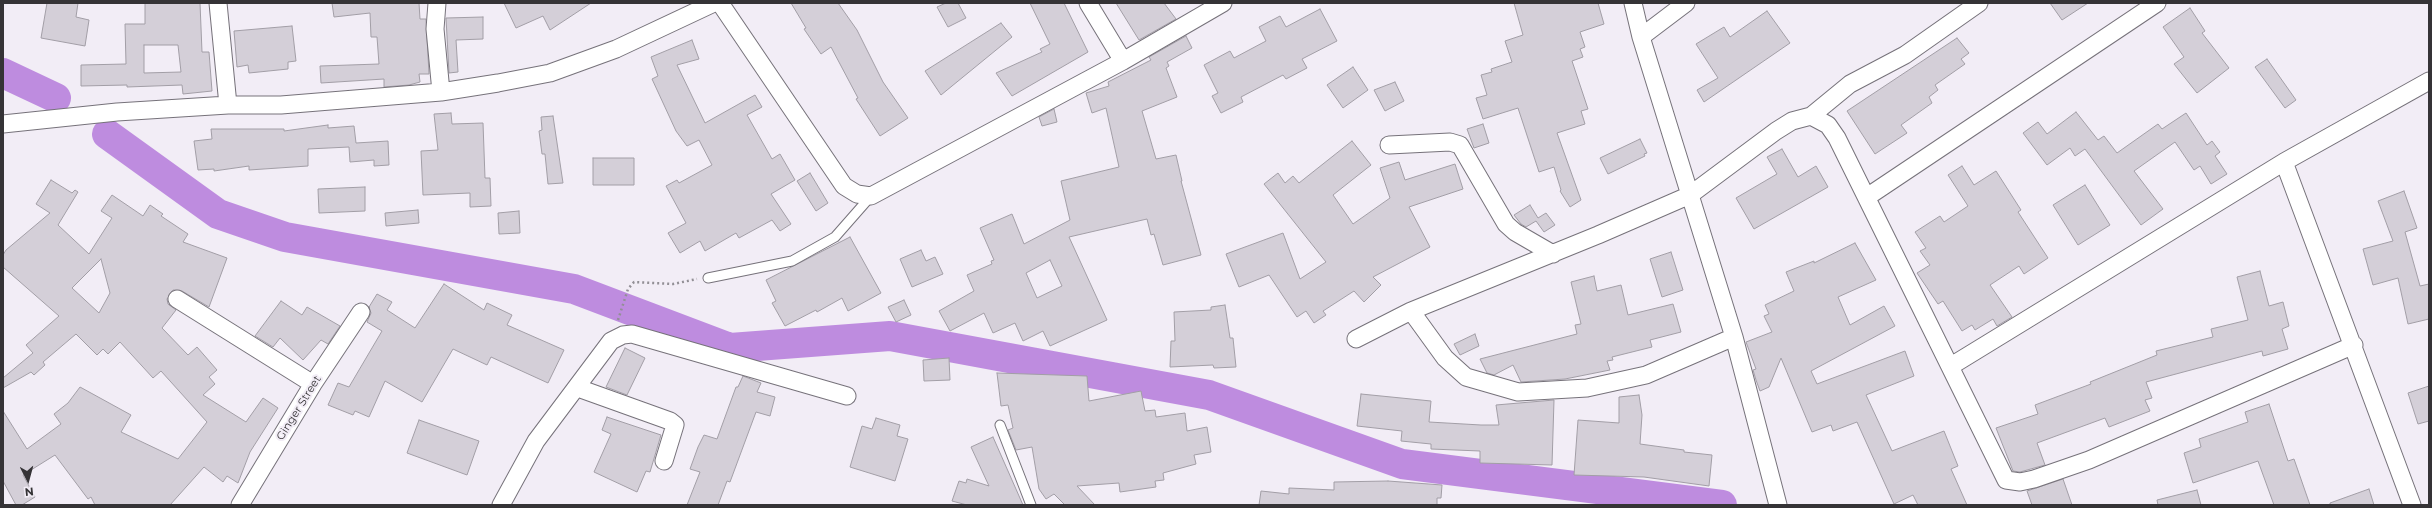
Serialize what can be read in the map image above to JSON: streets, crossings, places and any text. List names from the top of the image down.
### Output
{
  "streets": {
    "street": ["Ginger Street"]
  },
  "north": "bottom"
}
